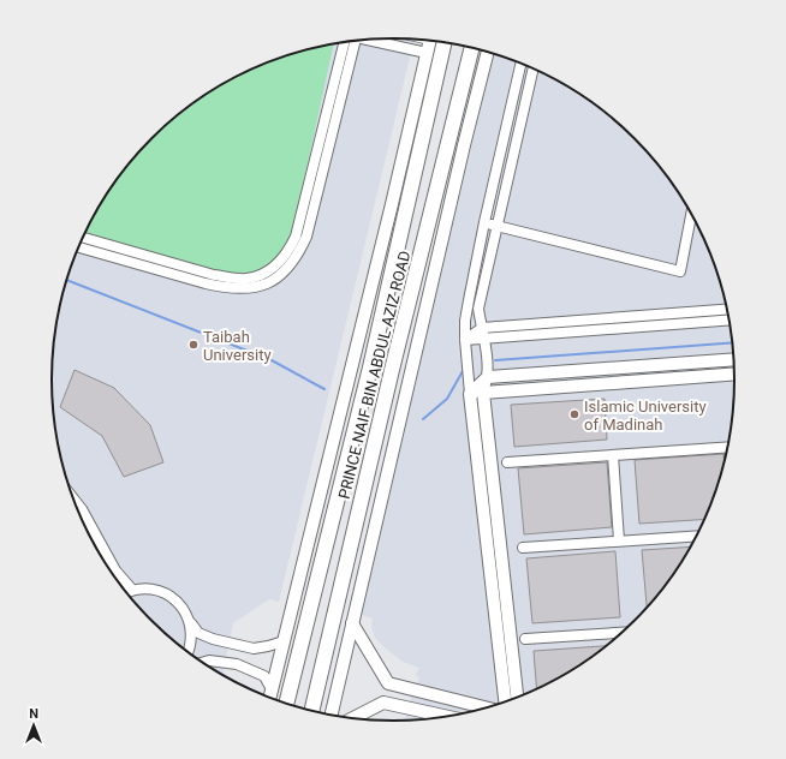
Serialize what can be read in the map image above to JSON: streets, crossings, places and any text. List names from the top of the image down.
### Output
{
  "streets": {
    "highway": ["PRINCE NAIF BIN ABDUL AZIZ ROAD"]
  },
  "places": ["Taibah University", "Islamic University of Madinah"],
  "north": "top"
}
